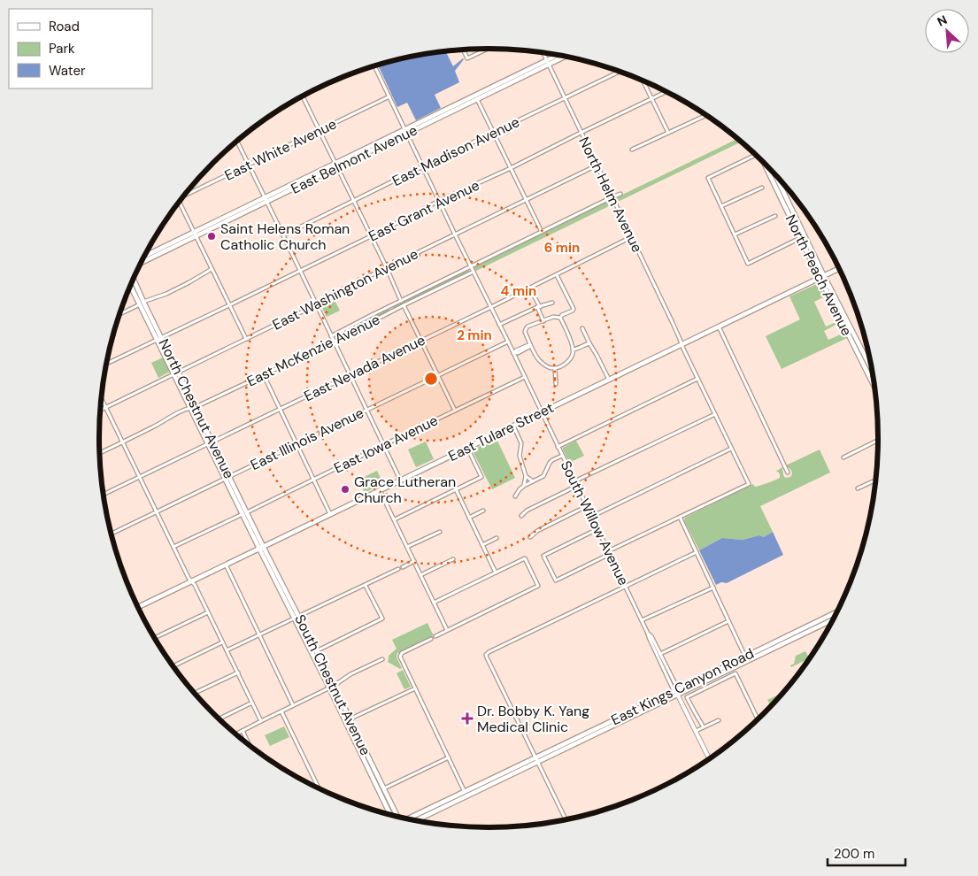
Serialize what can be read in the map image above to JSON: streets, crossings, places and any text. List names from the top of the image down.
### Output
{
  "streets": {
    "main road": [
      "East Belmont Avenue",
      "North Peach Avenue",
      "North Chestnut Avenue",
      "East Tulare Street",
      "South Chestnut Avenue",
      "East Kings Canyon Road"
    ],
    "street": [
      "East White Avenue",
      "East Madison Avenue",
      "North Helm Avenue",
      "East Grant Avenue",
      "East Washington Avenue",
      "East McKenzie Avenue",
      "East Nevada Avenue",
      "East Illinois Avenue",
      "East Iowa Avenue",
      "South Willow Avenue"
    ]
  },
  "crossings": [
    ["East White Avenue", "South Willow Avenue"],
    ["East Madison Avenue", "North Helm Avenue"],
    ["East Madison Avenue", "South Willow Avenue"],
    ["East Belmont Avenue", "North Helm Avenue"],
    ["East Belmont Avenue", "South Willow Avenue"],
    ["North Helm Avenue", "East Grant Avenue"],
    ["North Helm Avenue", "East Washington Avenue"],
    ["North Helm Avenue", "East McKenzie Avenue"],
    ["North Helm Avenue", "East Nevada Avenue"],
    ["North Helm Avenue", "East Tulare Street"],
    ["East Grant Avenue", "North Chestnut Avenue"],
    ["East Grant Avenue", "South Willow Avenue"],
    ["North Peach Avenue", "East Tulare Street"],
    ["East Washington Avenue", "North Chestnut Avenue"],
    ["East Washington Avenue", "South Willow Avenue"],
    ["East McKenzie Avenue", "North Chestnut Avenue"],
    ["East McKenzie Avenue", "South Willow Avenue"],
    ["East Nevada Avenue", "North Chestnut Avenue"],
    ["East Nevada Avenue", "South Willow Avenue"],
    ["North Chestnut Avenue", "East Tulare Street"],
    ["North Chestnut Avenue", "East Illinois Avenue"],
    ["North Chestnut Avenue", "East Iowa Avenue"],
    ["North Chestnut Avenue", "South Chestnut Avenue"],
    ["East Tulare Street", "South Willow Avenue"],
    ["East Tulare Street", "South Chestnut Avenue"],
    ["East Illinois Avenue", "South Willow Avenue"],
    ["East Iowa Avenue", "South Willow Avenue"],
    ["South Willow Avenue", "East Kings Canyon Road"]
  ],
  "places": {
    "other": ["Saint Helens Roman Catholic Church", "Grace Lutheran Church"],
    "health": ["Dr. Bobby K. Yang Medical Clinic"]
  },
  "legend": ["Road", "Park", "Water"],
  "scale_bar": "200 m",
  "north": "top left",
  "rings": ["6 min", "4 min", "2 min"]
}
